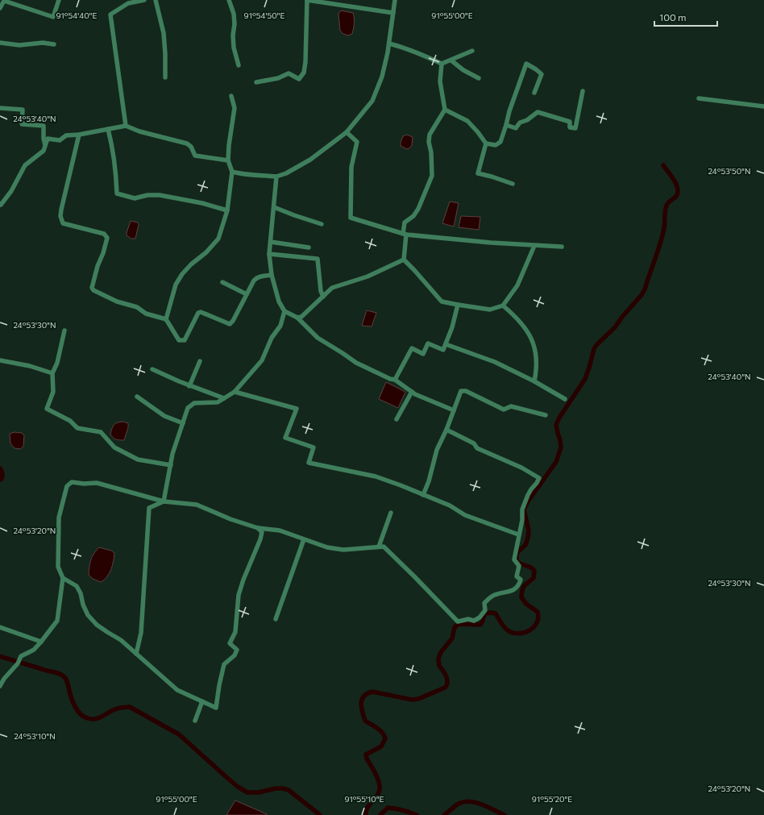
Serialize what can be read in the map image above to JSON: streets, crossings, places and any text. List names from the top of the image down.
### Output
{
  "scale_bar": "100 m",
  "coordinates": [
    "91°54'40\"E",
    "91°54'50\"E",
    "91°55'00\"E",
    "24°53'40\"N",
    "24°53'50\"N",
    "24°53'30\"N",
    "24°53'20\"N",
    "24°53'10\"N",
    "91°55'10\"E",
    "91°55'20\"E"
  ]
}
